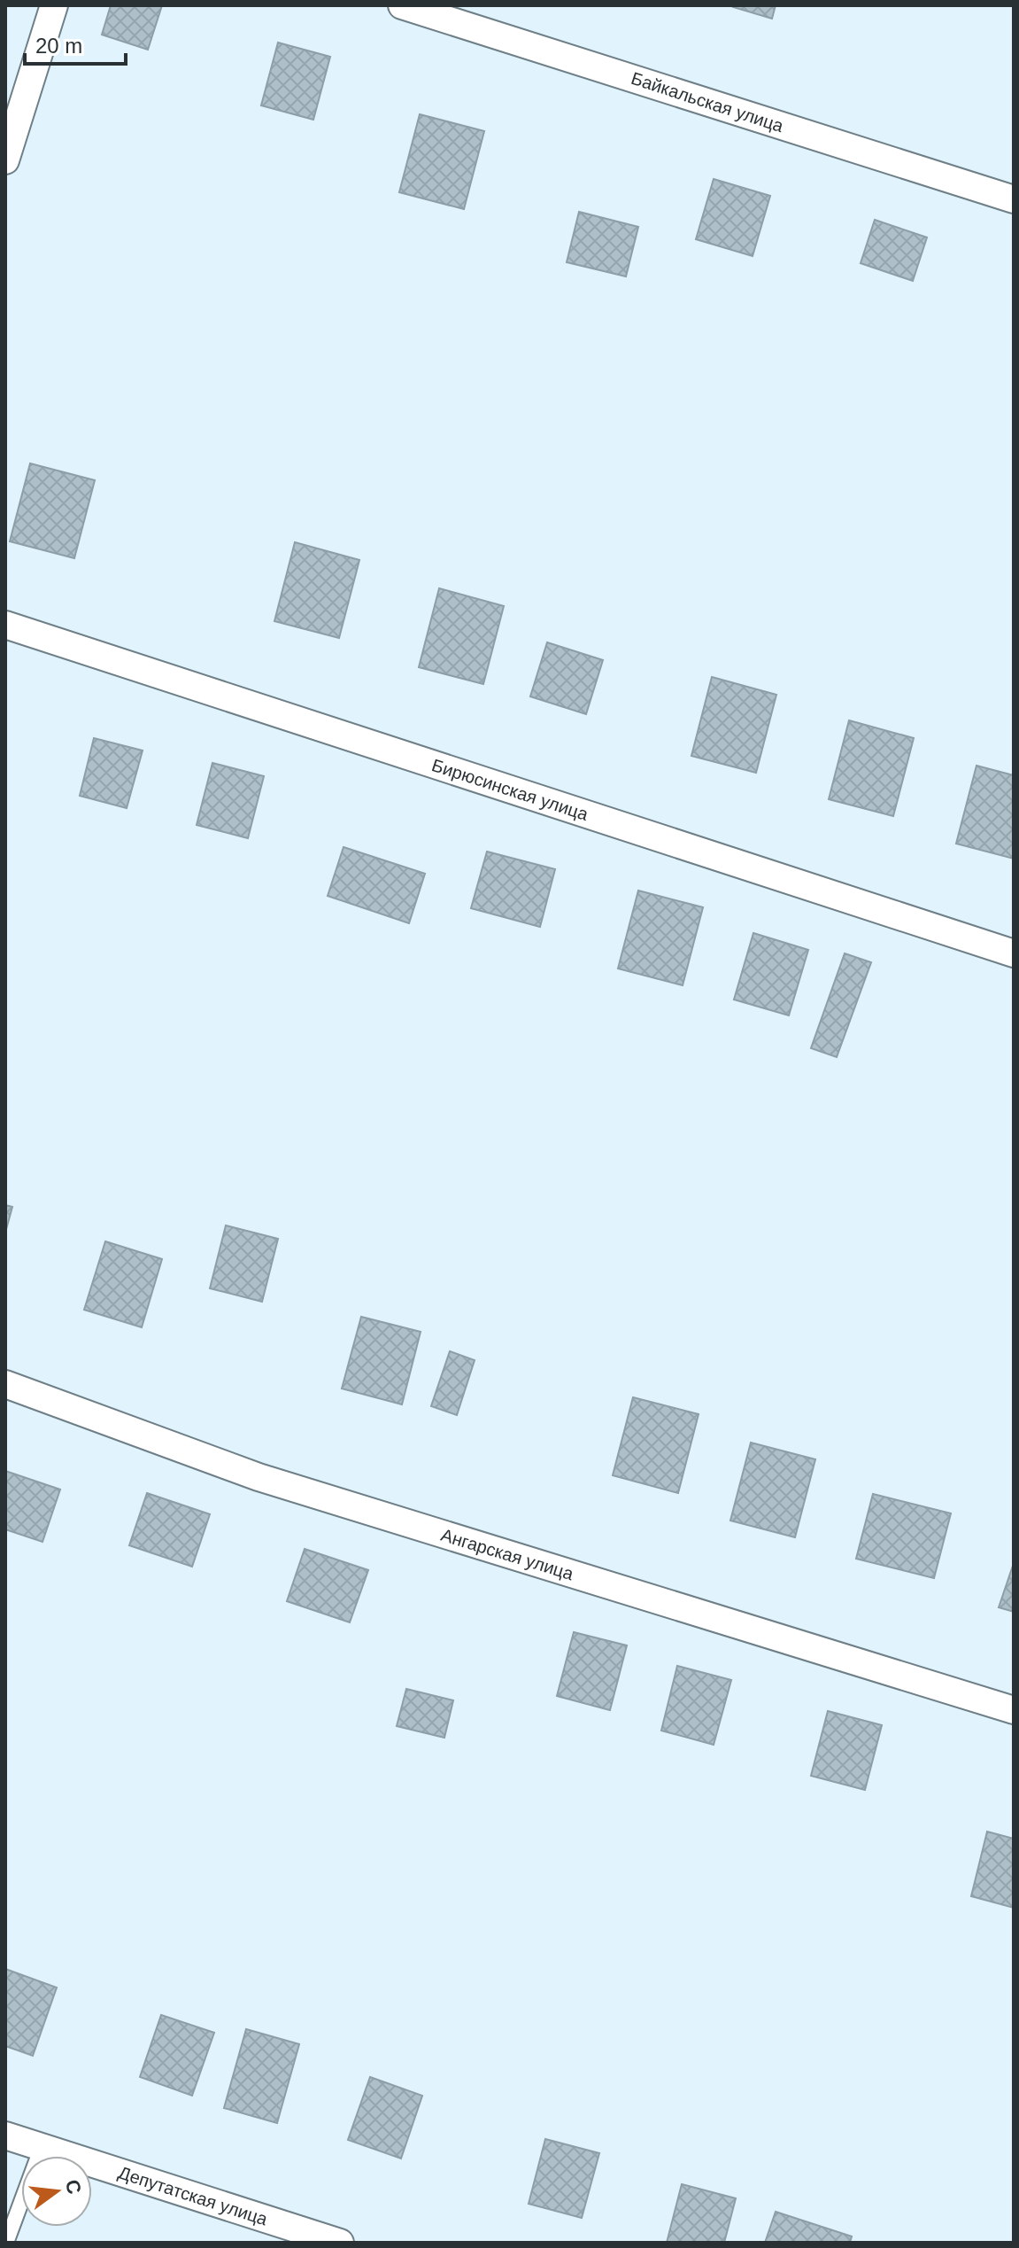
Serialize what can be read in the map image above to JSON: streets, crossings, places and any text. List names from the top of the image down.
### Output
{
  "streets": {
    "street": [
      "Байкальская улица",
      "Бирюсинская улица",
      "Ангарская улица",
      "Депутатская улица"
    ]
  },
  "scale_bar": "20 m",
  "north": "right"
}
